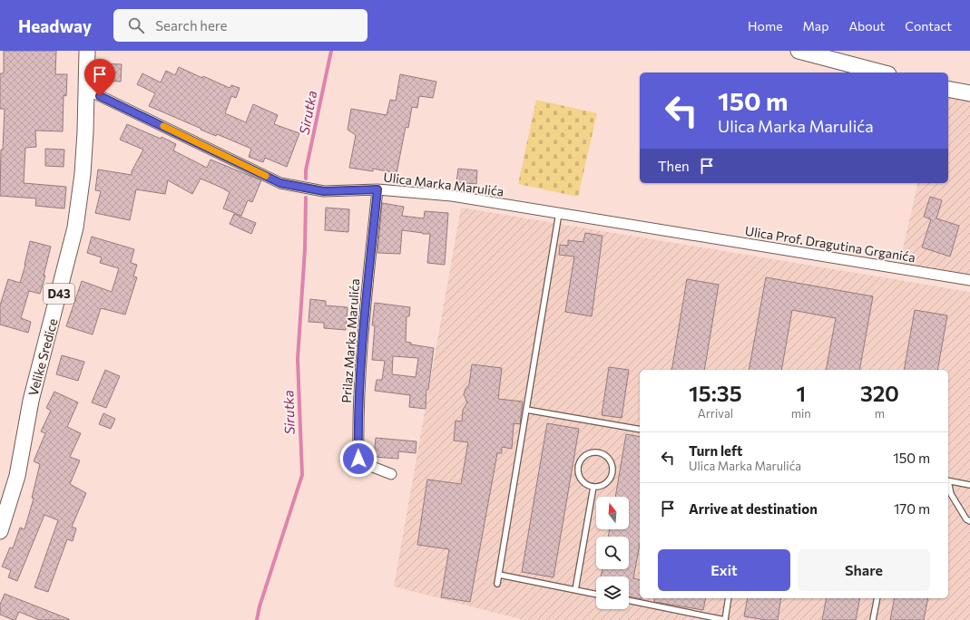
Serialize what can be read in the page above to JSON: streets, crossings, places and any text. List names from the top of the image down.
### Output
{
  "streets": {
    "main road": ["D43", "Velike Sredice"],
    "street": ["Ulica Marka Marulića", "Ulica Prof. Dragutina Grganića", "Prilaz Marka Marulića"]
  },
  "crossings": [
    ["Ulica Marka Marulića", "Ulica Prof. Dragutina Grganića"],
    ["Ulica Marka Marulića", "Prilaz Marka Marulića"],
    ["Ulica Marka Marulića", "Velike Sredice"]
  ],
  "water": ["Sirutka"],
  "north": "top",
  "page": {
    "header": "Headway",
    "search": "Search here",
    "nav": [
      "Home",
      "Map",
      "About",
      "Contact"
    ],
    "turn": ["150 m", "Ulica Marka Marulića"],
    "then": "Then",
    "eta": [
      "15:35",
      "Arrival",
      "1",
      "min",
      "320",
      "m"
    ],
    "list": [
      {
        "name": "Turn left",
        "note": "Ulica Marka Marulića",
        "value": "150 m"
      },
      {
        "name": "Arrive at destination",
        "value": "170 m"
      }
    ],
    "buttons": ["Exit", "Share"]
  }
}
